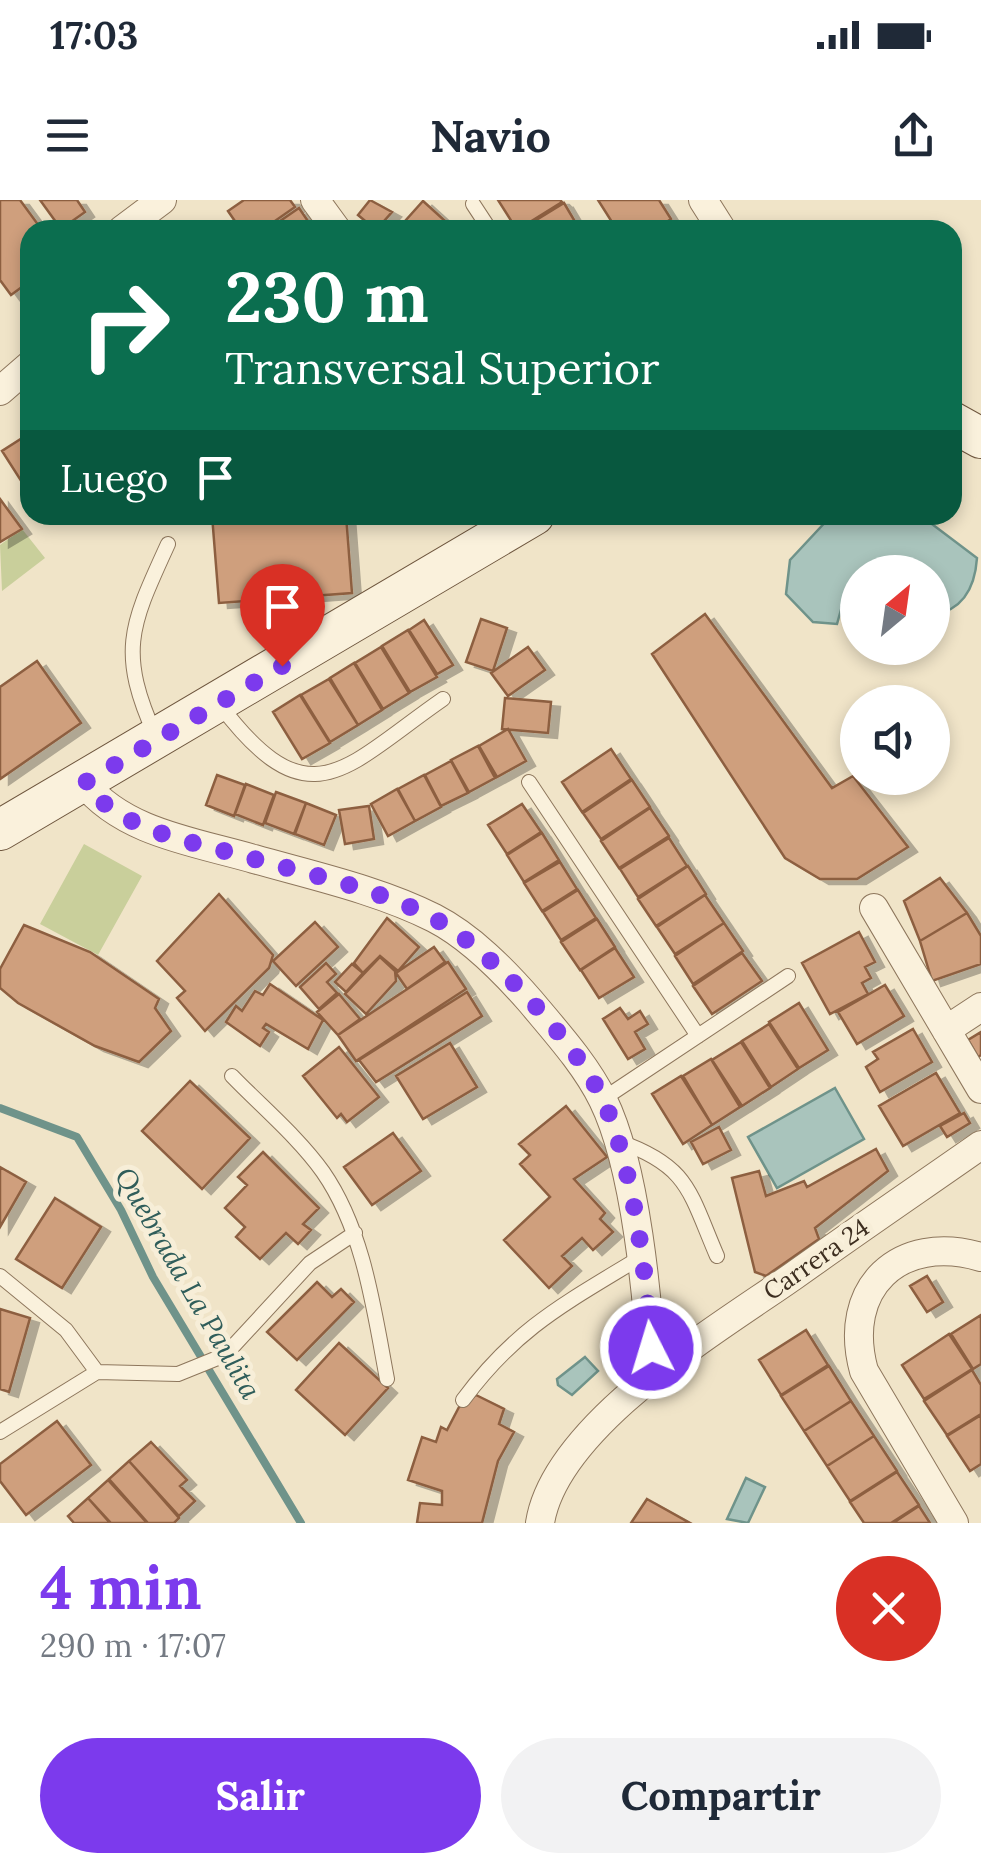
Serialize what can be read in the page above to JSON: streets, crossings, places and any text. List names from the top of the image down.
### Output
{
  "streets": {
    "street": ["Carrera 24"]
  },
  "water": ["Quebrada La Paulita"],
  "north": "top right",
  "page": {
    "status": "17:03",
    "header": "Navio",
    "turn": ["230 m", "Transversal Superior"],
    "then": "Luego",
    "heading": ["4 min", "290 m · 17:07"],
    "buttons": ["Salir", "Compartir"]
  }
}
